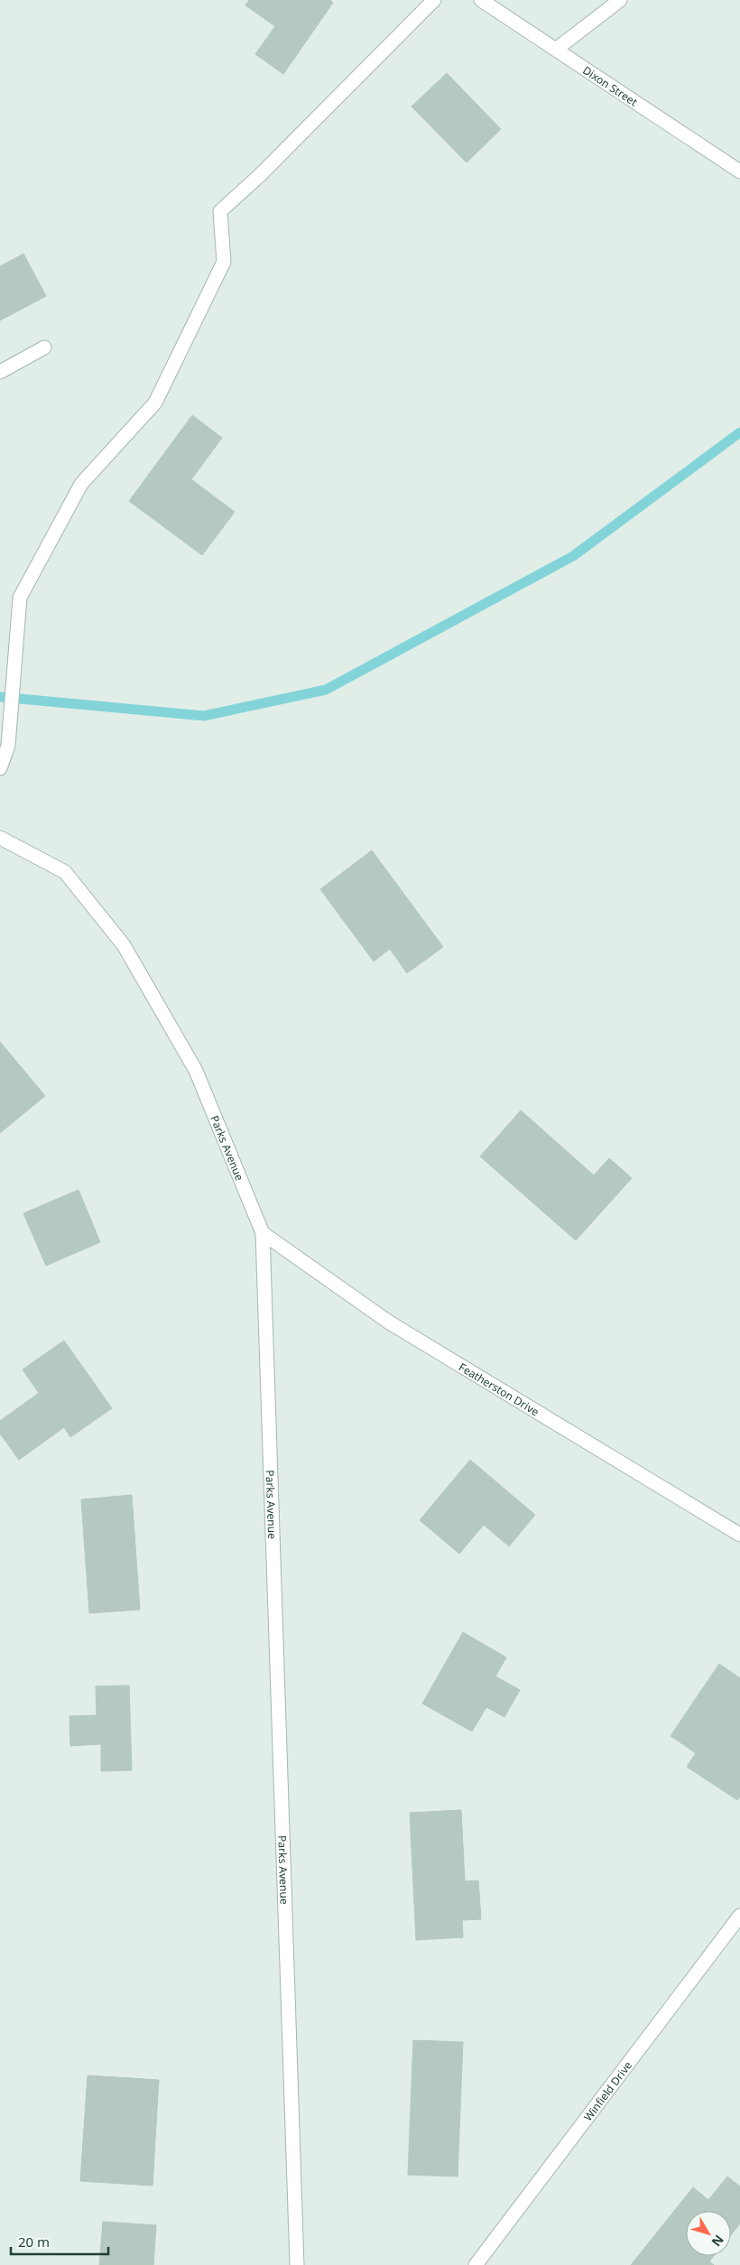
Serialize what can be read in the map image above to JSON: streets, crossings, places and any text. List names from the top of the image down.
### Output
{
  "streets": {
    "street": [
      "Dixon Street",
      "Parks Avenue",
      "Featherston Drive",
      "Winfield Drive"
    ]
  },
  "crossings": [
    ["Parks Avenue", "Featherston Drive"]
  ],
  "scale_bar": "20 m",
  "north": "bottom right"
}
